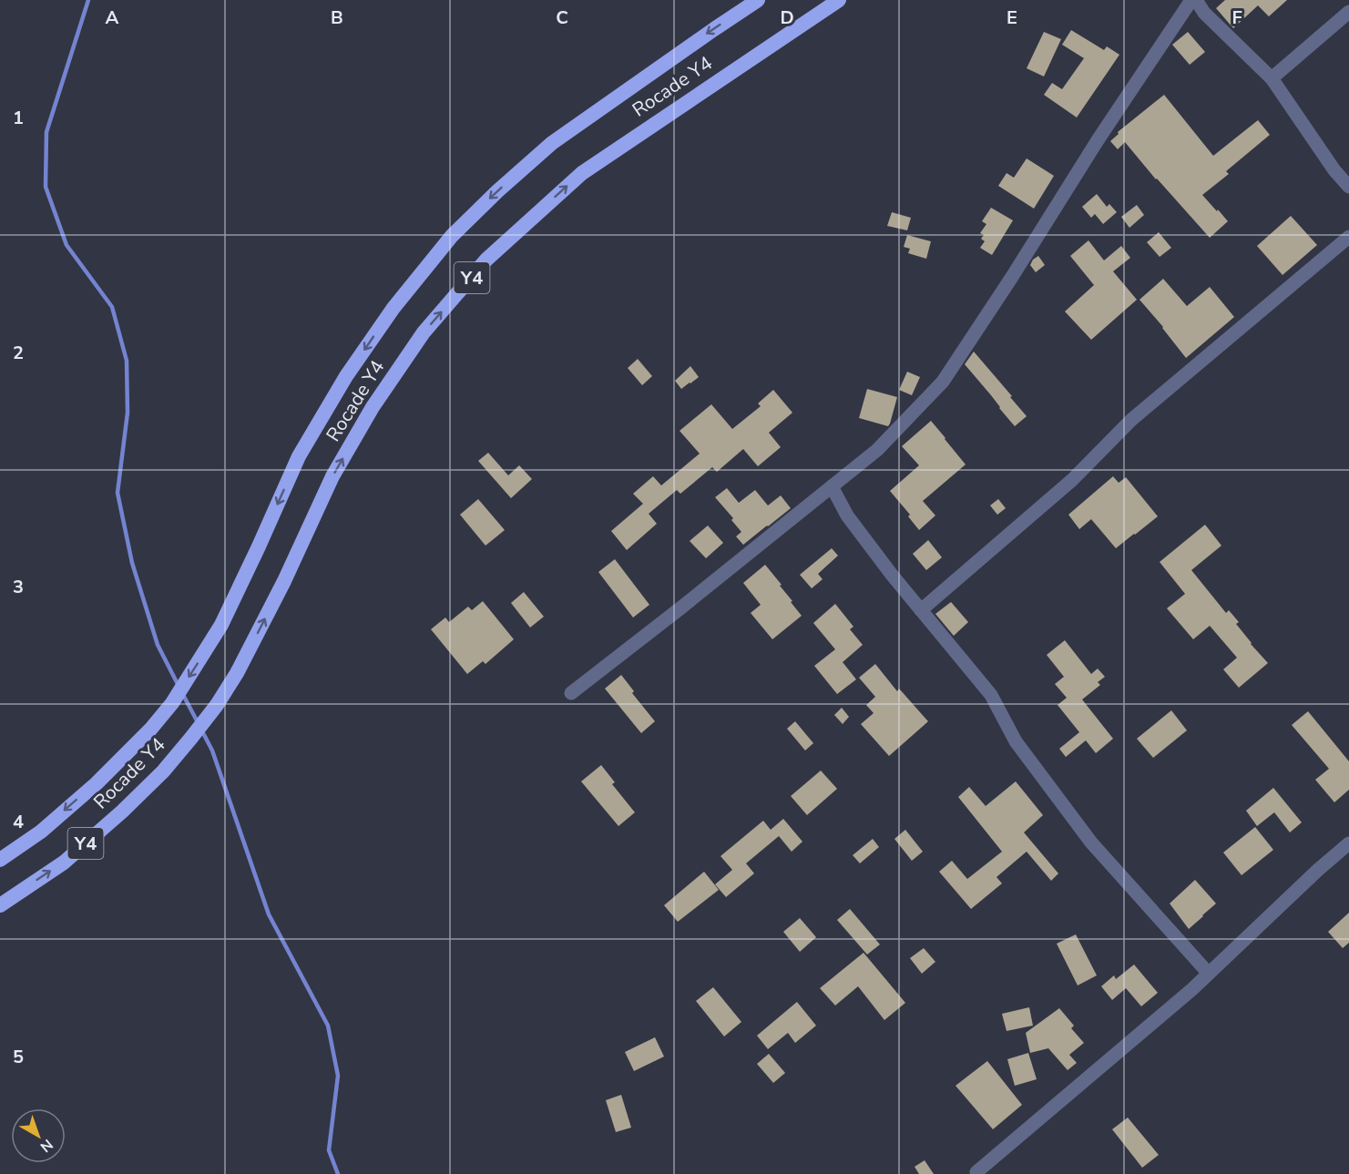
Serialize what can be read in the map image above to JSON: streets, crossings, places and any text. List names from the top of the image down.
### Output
{
  "streets": {
    "highway": ["Rocade Y4", "Y4"]
  },
  "north": "bottom right",
  "grid": {
    "columns": [
      "A",
      "B",
      "C",
      "D",
      "E",
      "F"
    ],
    "rows": [
      "1",
      "2",
      "3",
      "4",
      "5"
    ]
  }
}
